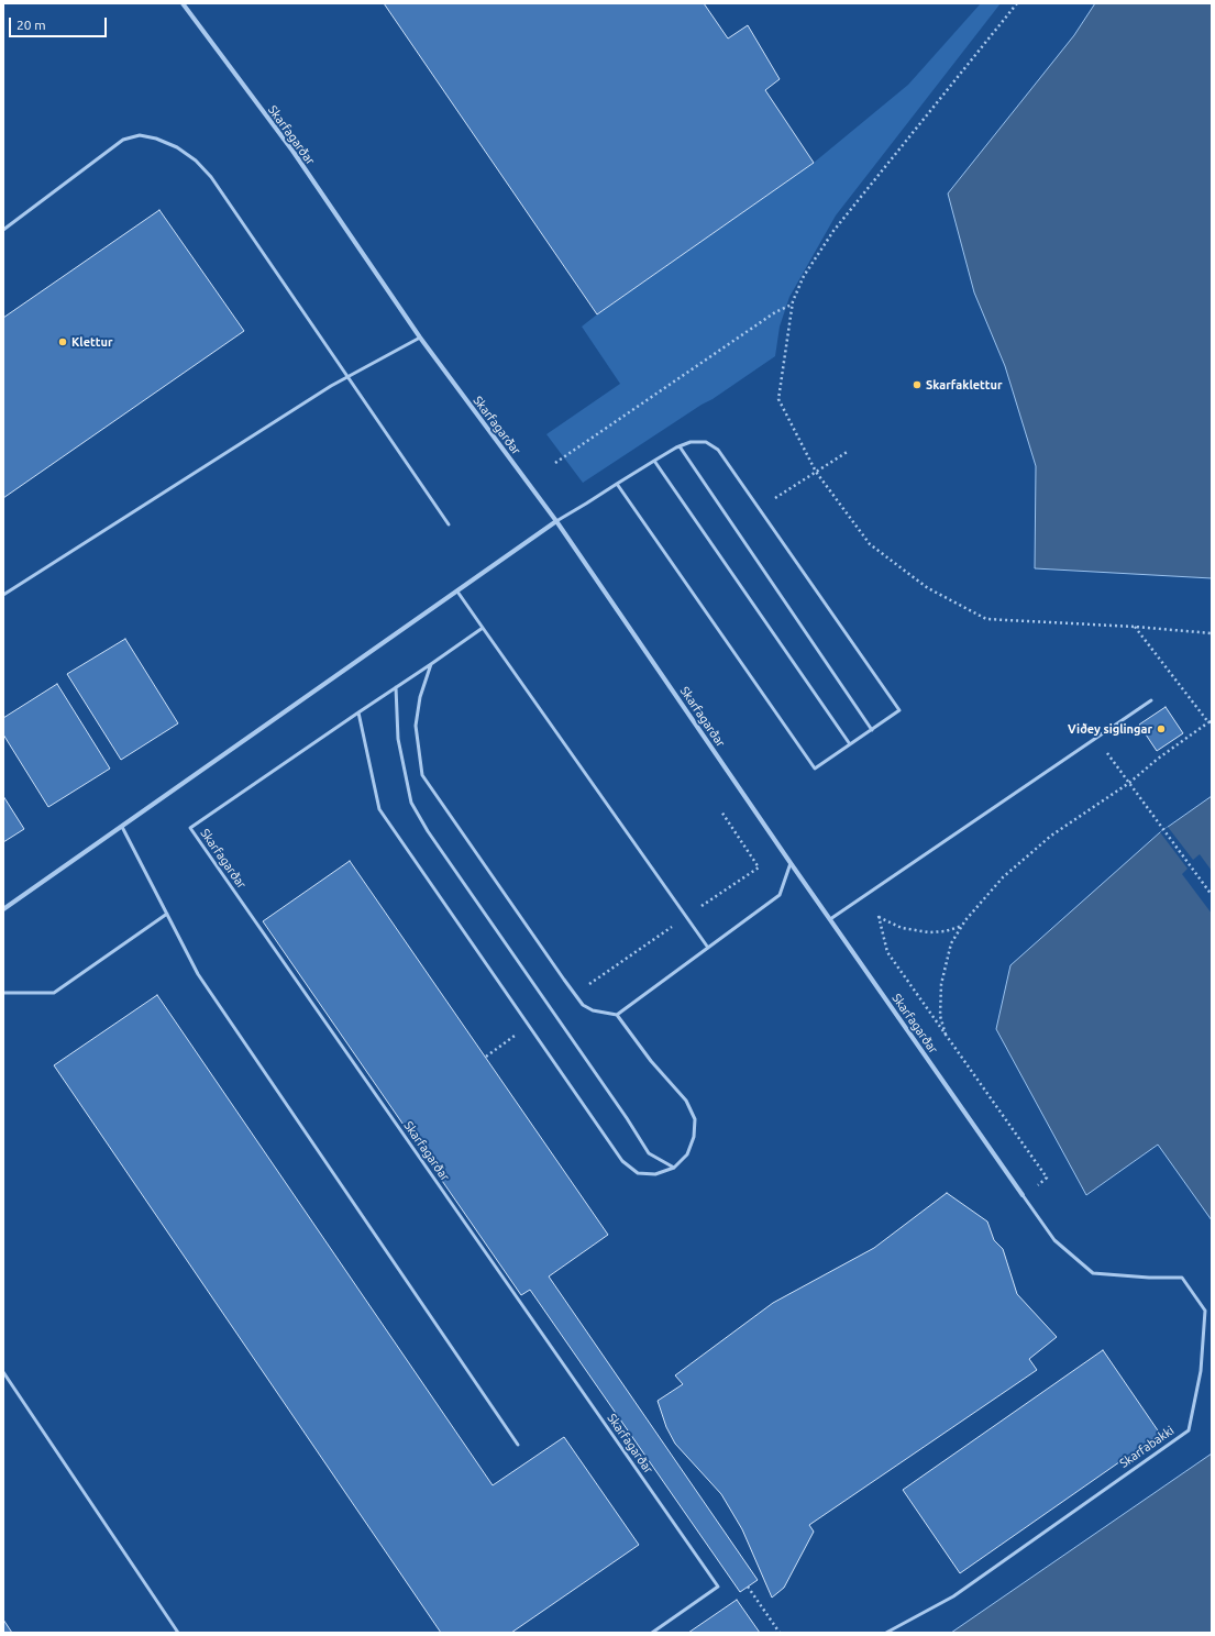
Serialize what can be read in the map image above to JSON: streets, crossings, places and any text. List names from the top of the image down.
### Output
{
  "streets": {
    "street": ["Skarfagarðar"],
    "lane": ["Skarfabakki"]
  },
  "crossings": [
    ["Skarfagarðar", "Skarfabakki"]
  ],
  "places": ["Klettur", "Skarfaklettur", "Viðey siglingar"],
  "scale_bar": "20 m"
}
